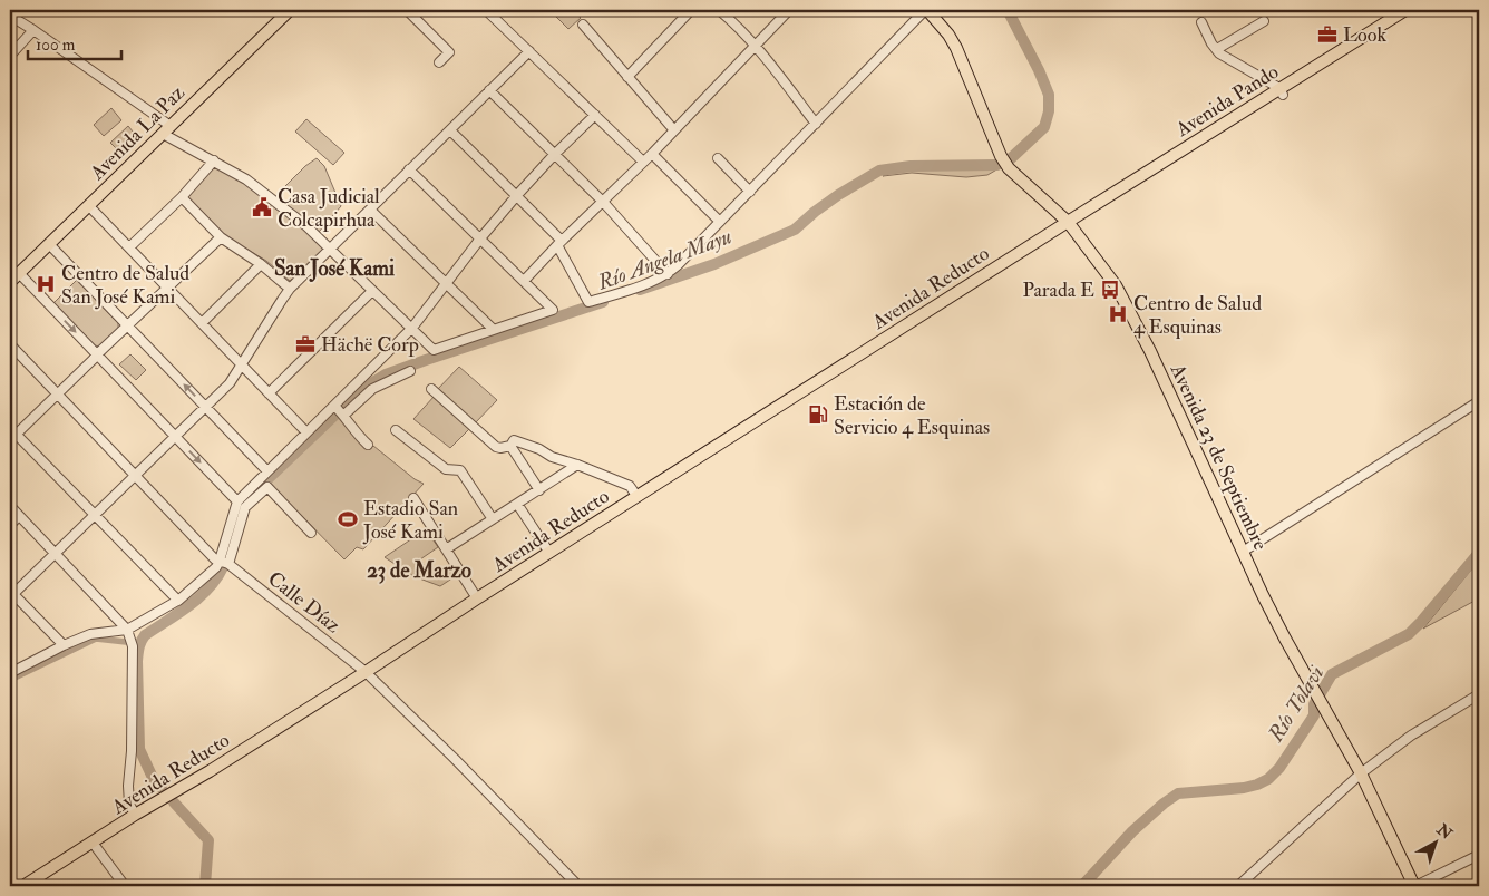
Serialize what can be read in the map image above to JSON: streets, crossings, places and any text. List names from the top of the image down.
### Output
{
  "streets": {
    "main road": [
      "Avenida Pando",
      "Avenida La Paz",
      "Avenida Reducto",
      "Avenida 23 de Septiembre"
    ],
    "street": ["Calle Díaz"]
  },
  "crossings": [
    ["Avenida Pando", "Avenida Reducto"],
    ["Avenida Pando", "Avenida 23 de Septiembre"],
    ["Avenida Reducto", "Avenida 23 de Septiembre"],
    ["Avenida Reducto", "Calle Díaz"]
  ],
  "districts": ["San José Kami", "23 de Marzo"],
  "water": ["Río Angela Mayu", "Río Tolavi"],
  "places": {
    "office": ["Look", "Hächë Corp"],
    "public building": ["Casa Judicial Colcapirhua"],
    "hospital": ["Centro de Salud San José Kami", "Centro de Salud 4 Esquinas"],
    "bus stop": ["Parada E"],
    "fuel station": ["Estación de Servicio 4 Esquinas"],
    "sports": ["Estadio San José Kami"]
  },
  "scale_bar": "100 m",
  "north": "top right"
}
